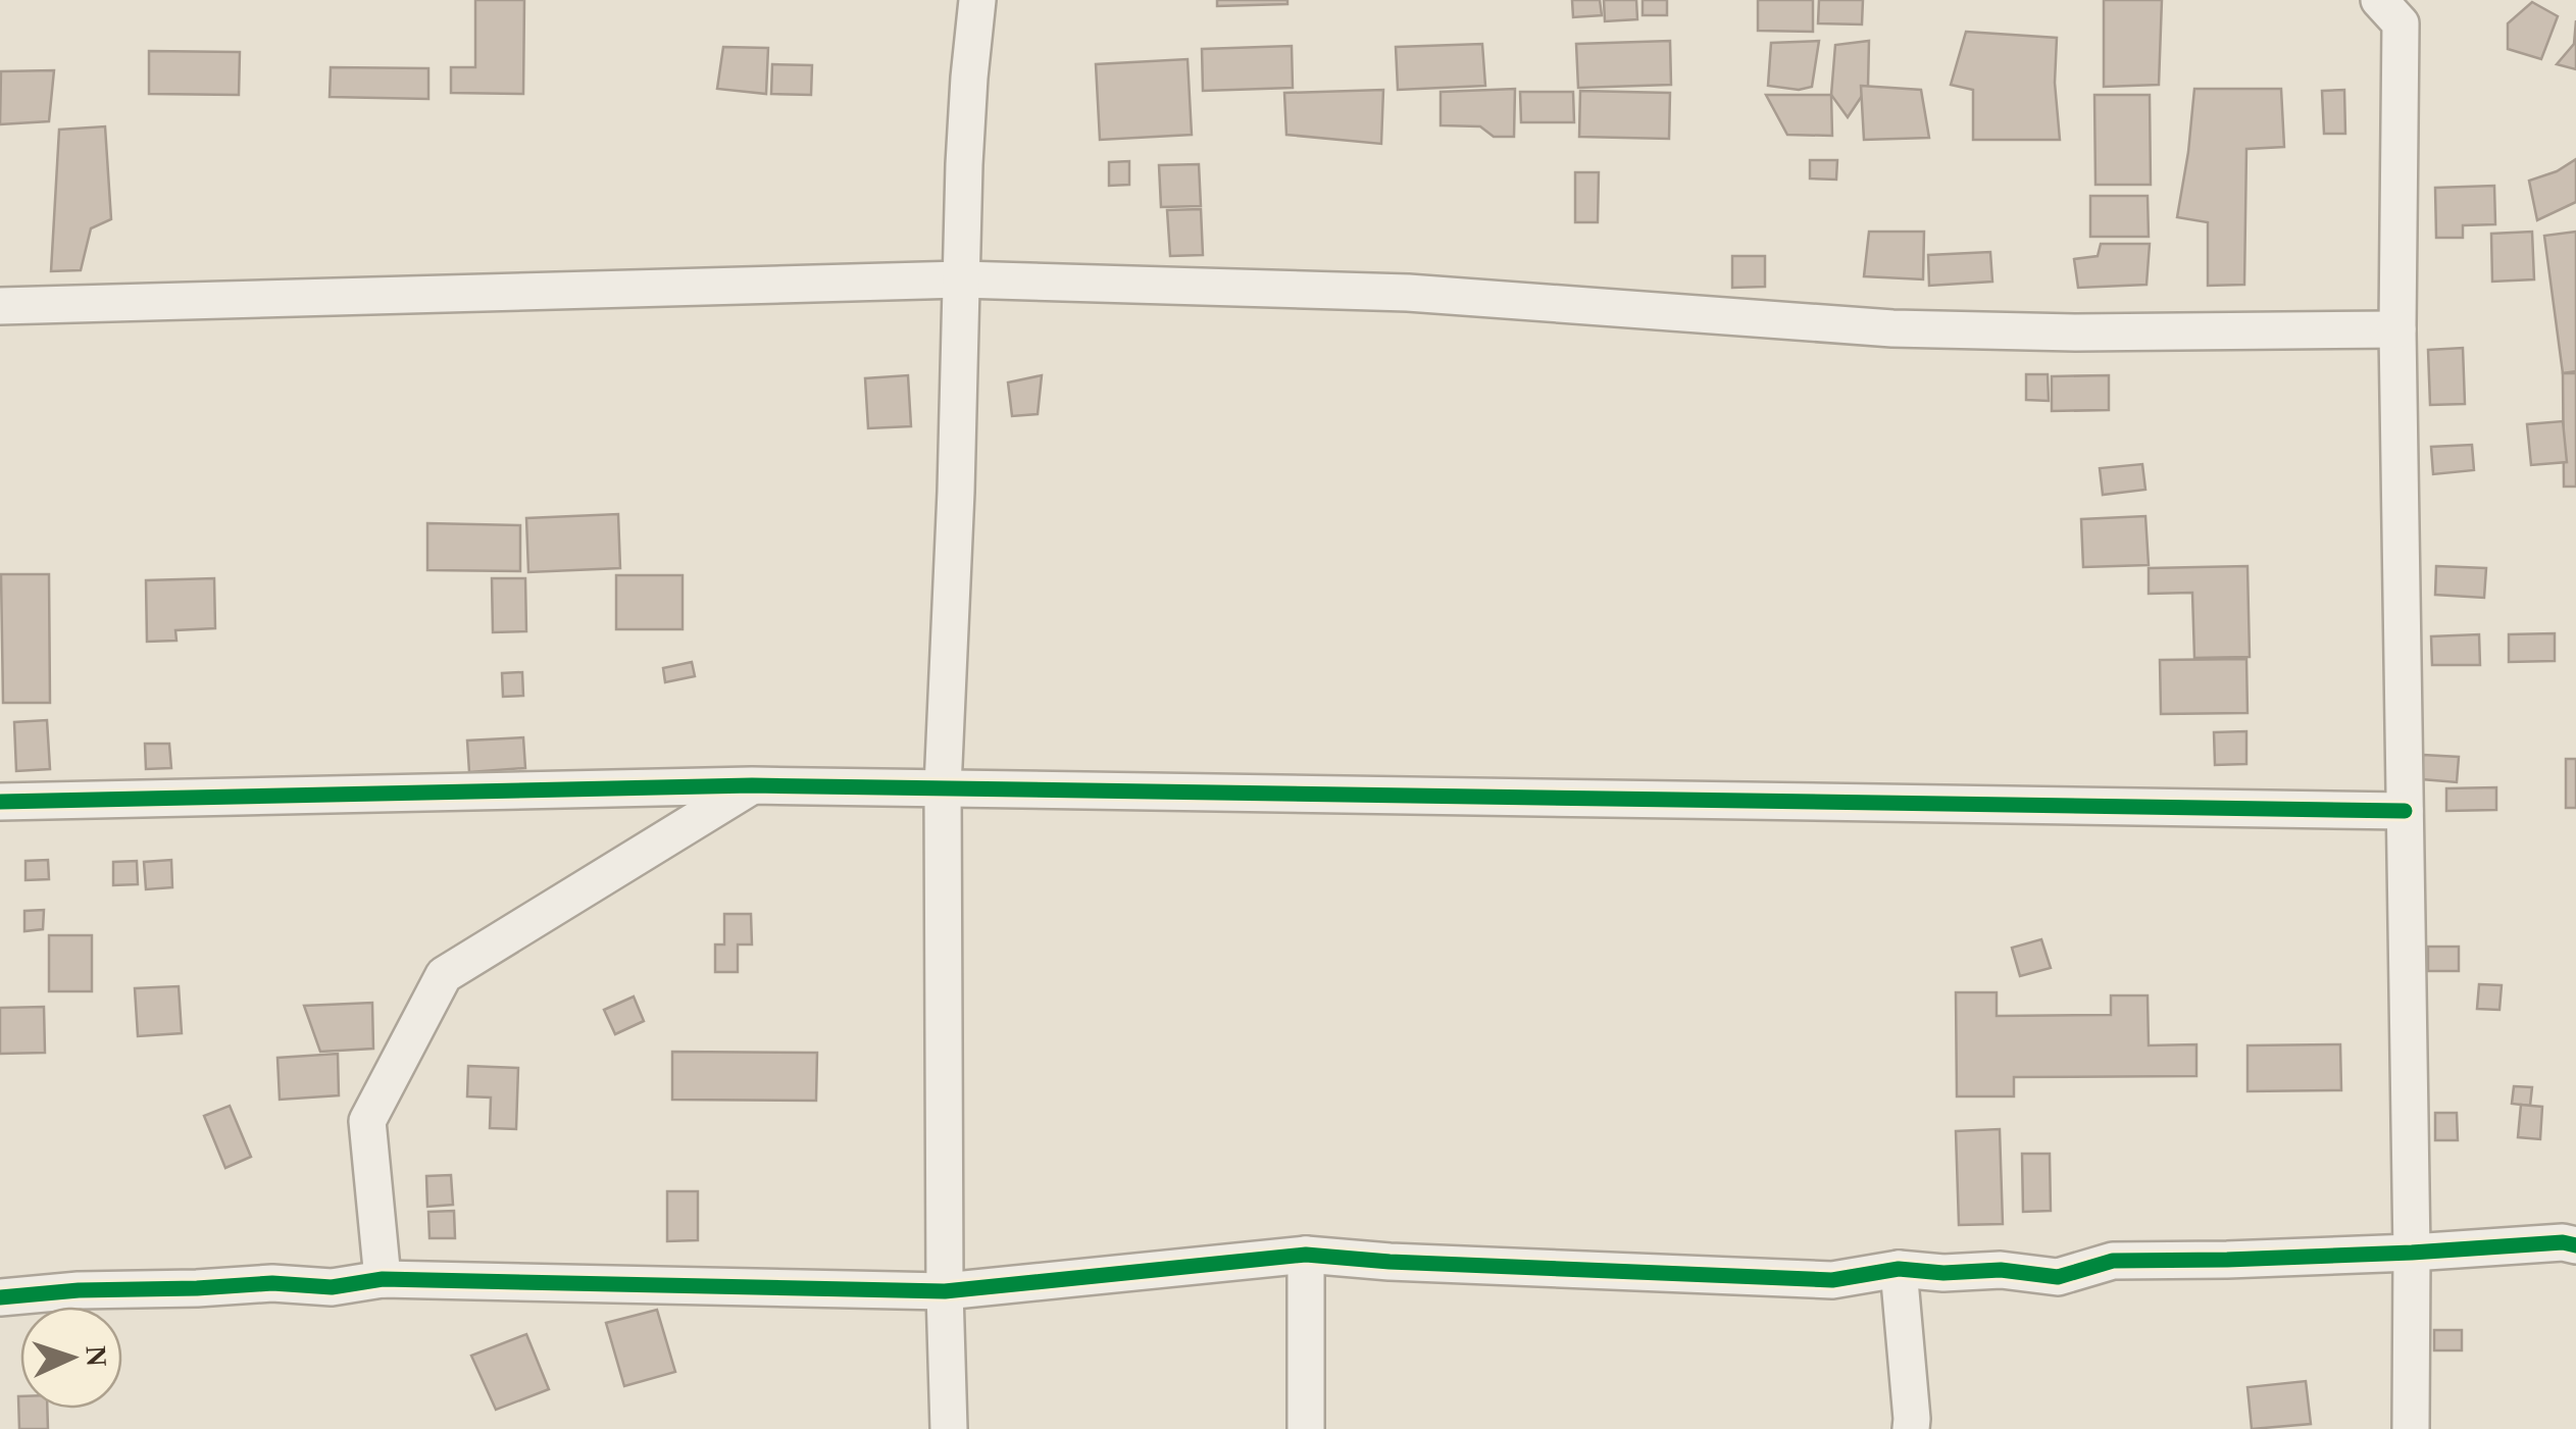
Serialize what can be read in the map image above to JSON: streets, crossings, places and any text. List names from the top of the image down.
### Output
{
  "north": "right"
}
